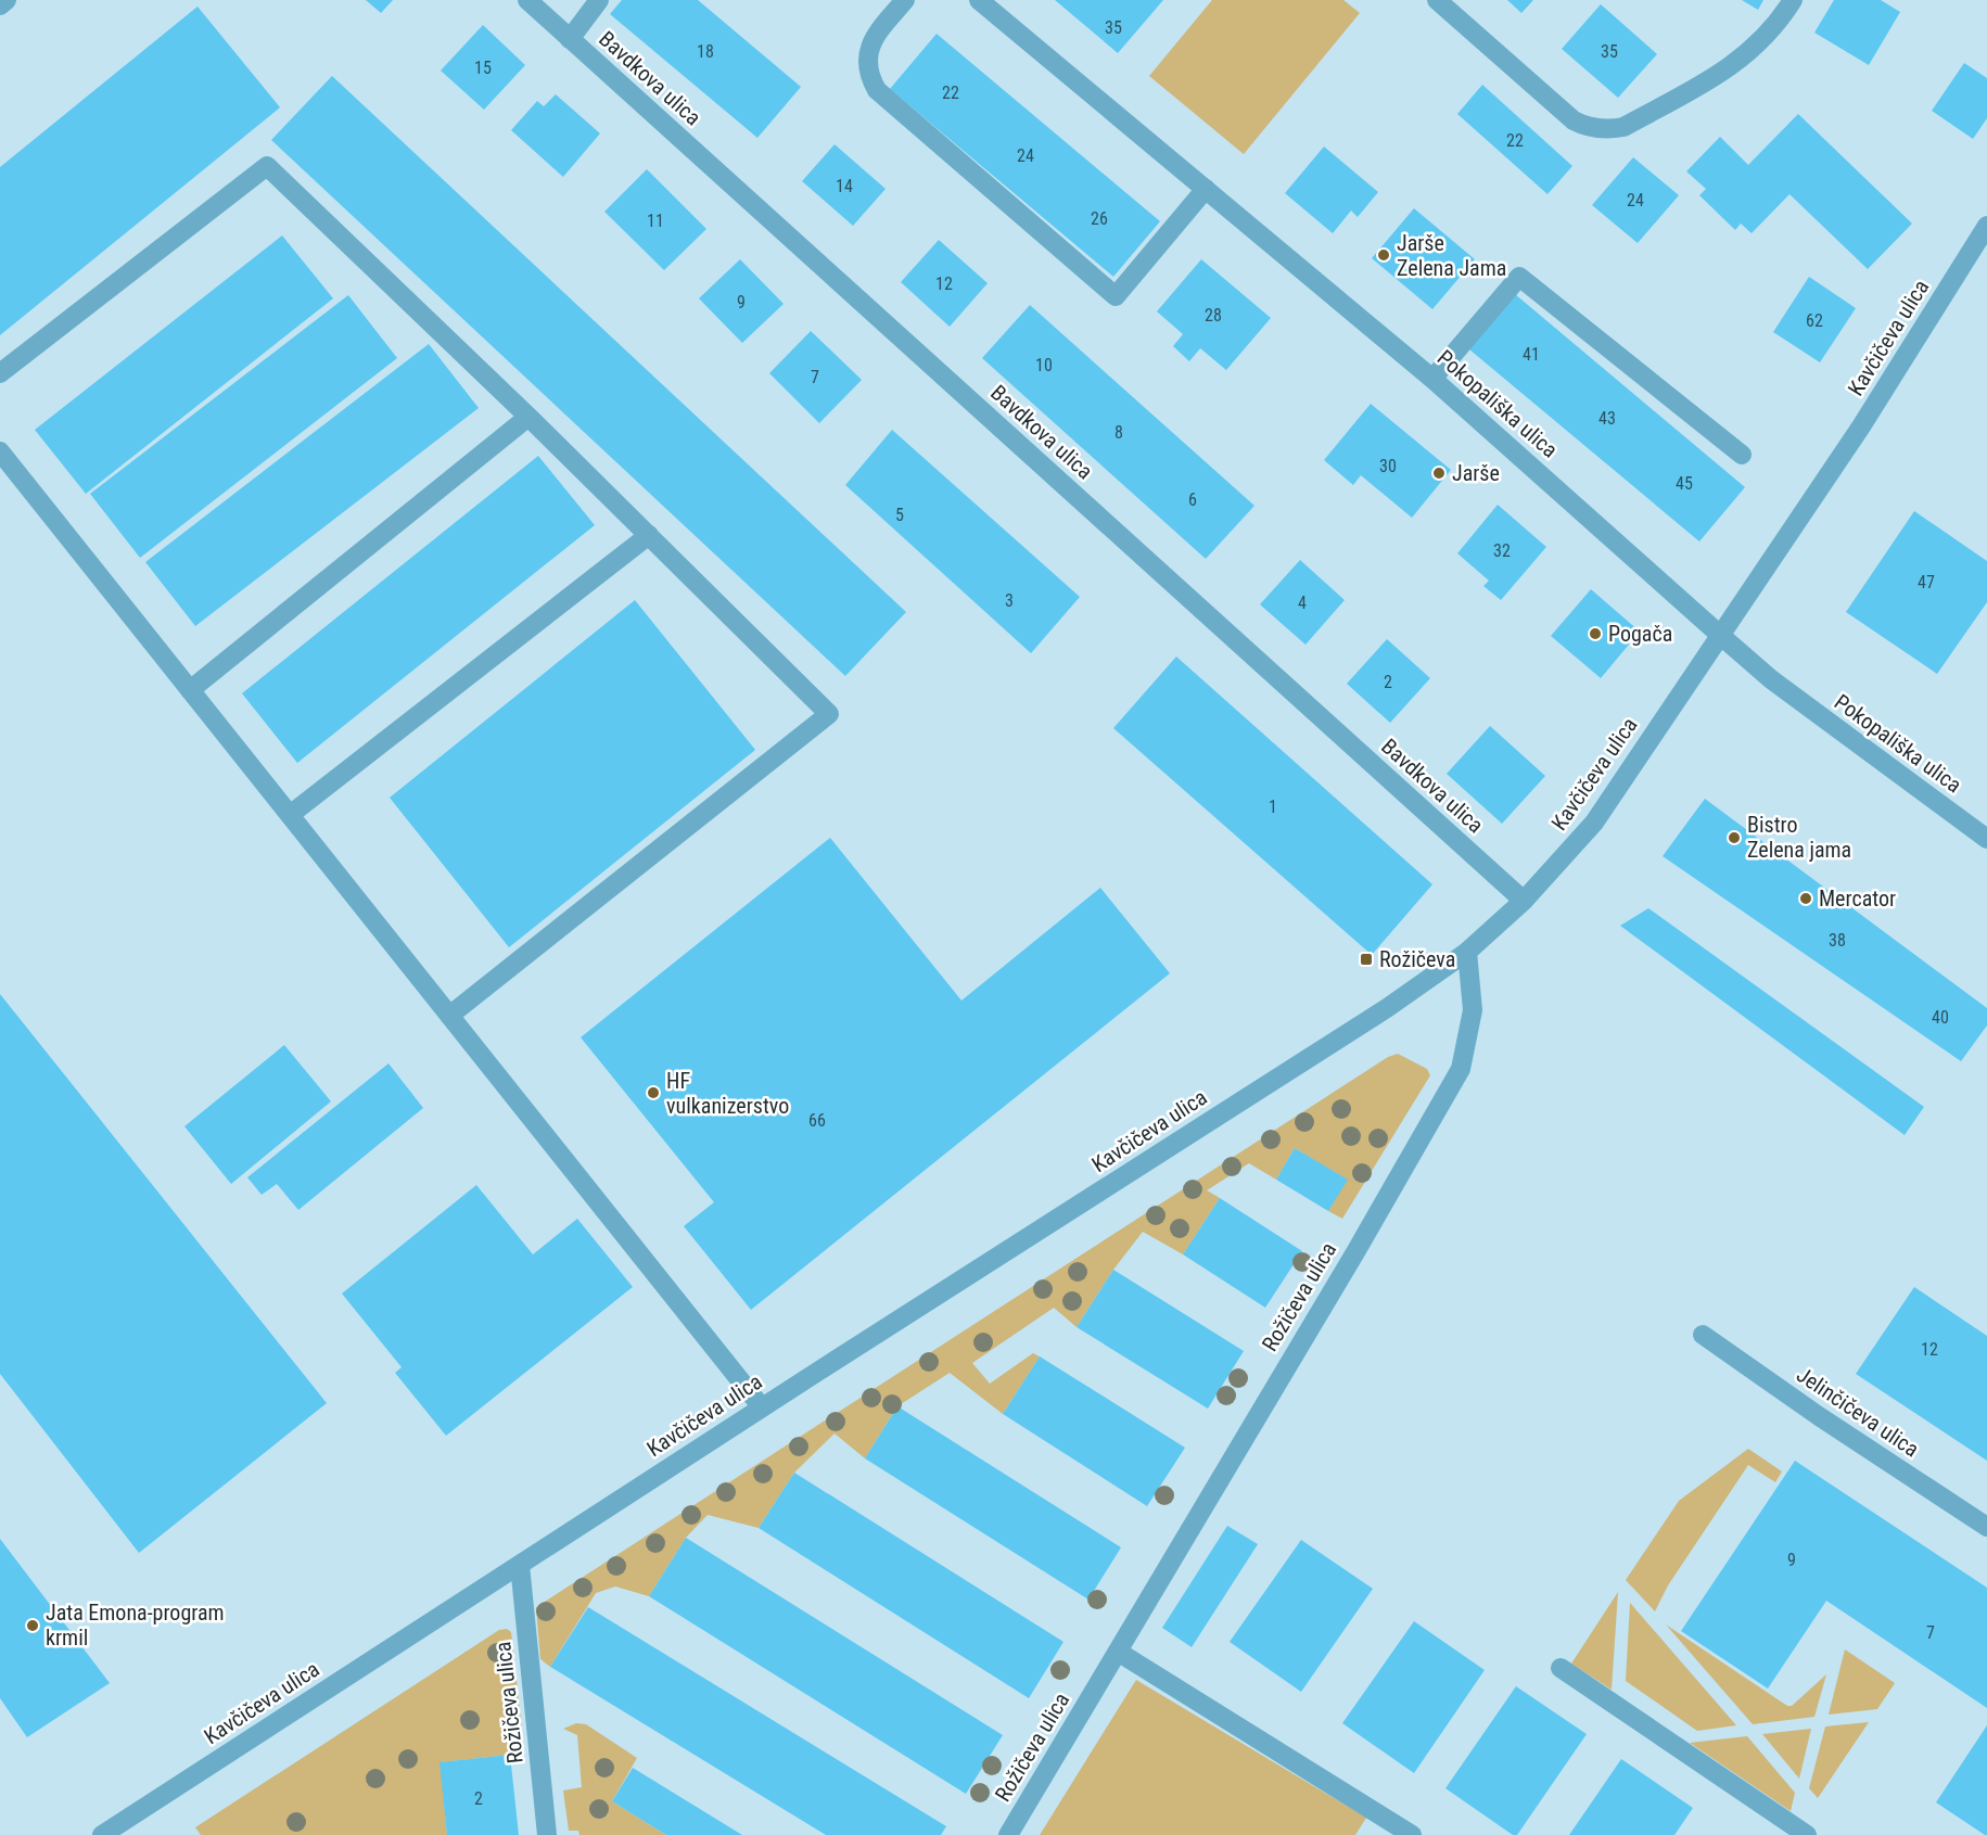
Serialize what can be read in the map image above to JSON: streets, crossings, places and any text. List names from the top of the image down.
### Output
{
  "streets": {
    "street": [
      "Bavdkova ulica",
      "Kavčičeva ulica",
      "Pokopališka ulica",
      "Rožičeva ulica",
      "Jelinčičeva ulica"
    ]
  },
  "crossings": [
    ["Bavdkova ulica", "Kavčičeva ulica"],
    ["Kavčičeva ulica", "Pokopališka ulica"],
    ["Kavčičeva ulica", "Rožičeva ulica"]
  ],
  "places": {
    "other": [
      "Jarše Zelena Jama",
      "Jarše",
      "Pogača",
      "Bistro Zelena jama",
      "Mercator",
      "HF vulkanizerstvo",
      "Jata Emona-program krmil"
    ],
    "transit": ["Rožičeva"]
  },
  "house_numbers": [
    "35",
    "18",
    "35",
    "15",
    "22",
    "22",
    "24",
    "14",
    "24",
    "26",
    "11",
    "12",
    "9",
    "28",
    "62",
    "41",
    "10",
    "7",
    "43",
    "8",
    "30",
    "45",
    "6",
    "5",
    "32",
    "47",
    "3",
    "4",
    "2",
    "1",
    "38",
    "40",
    "66",
    "12",
    "9",
    "7",
    "2"
  ]
}
